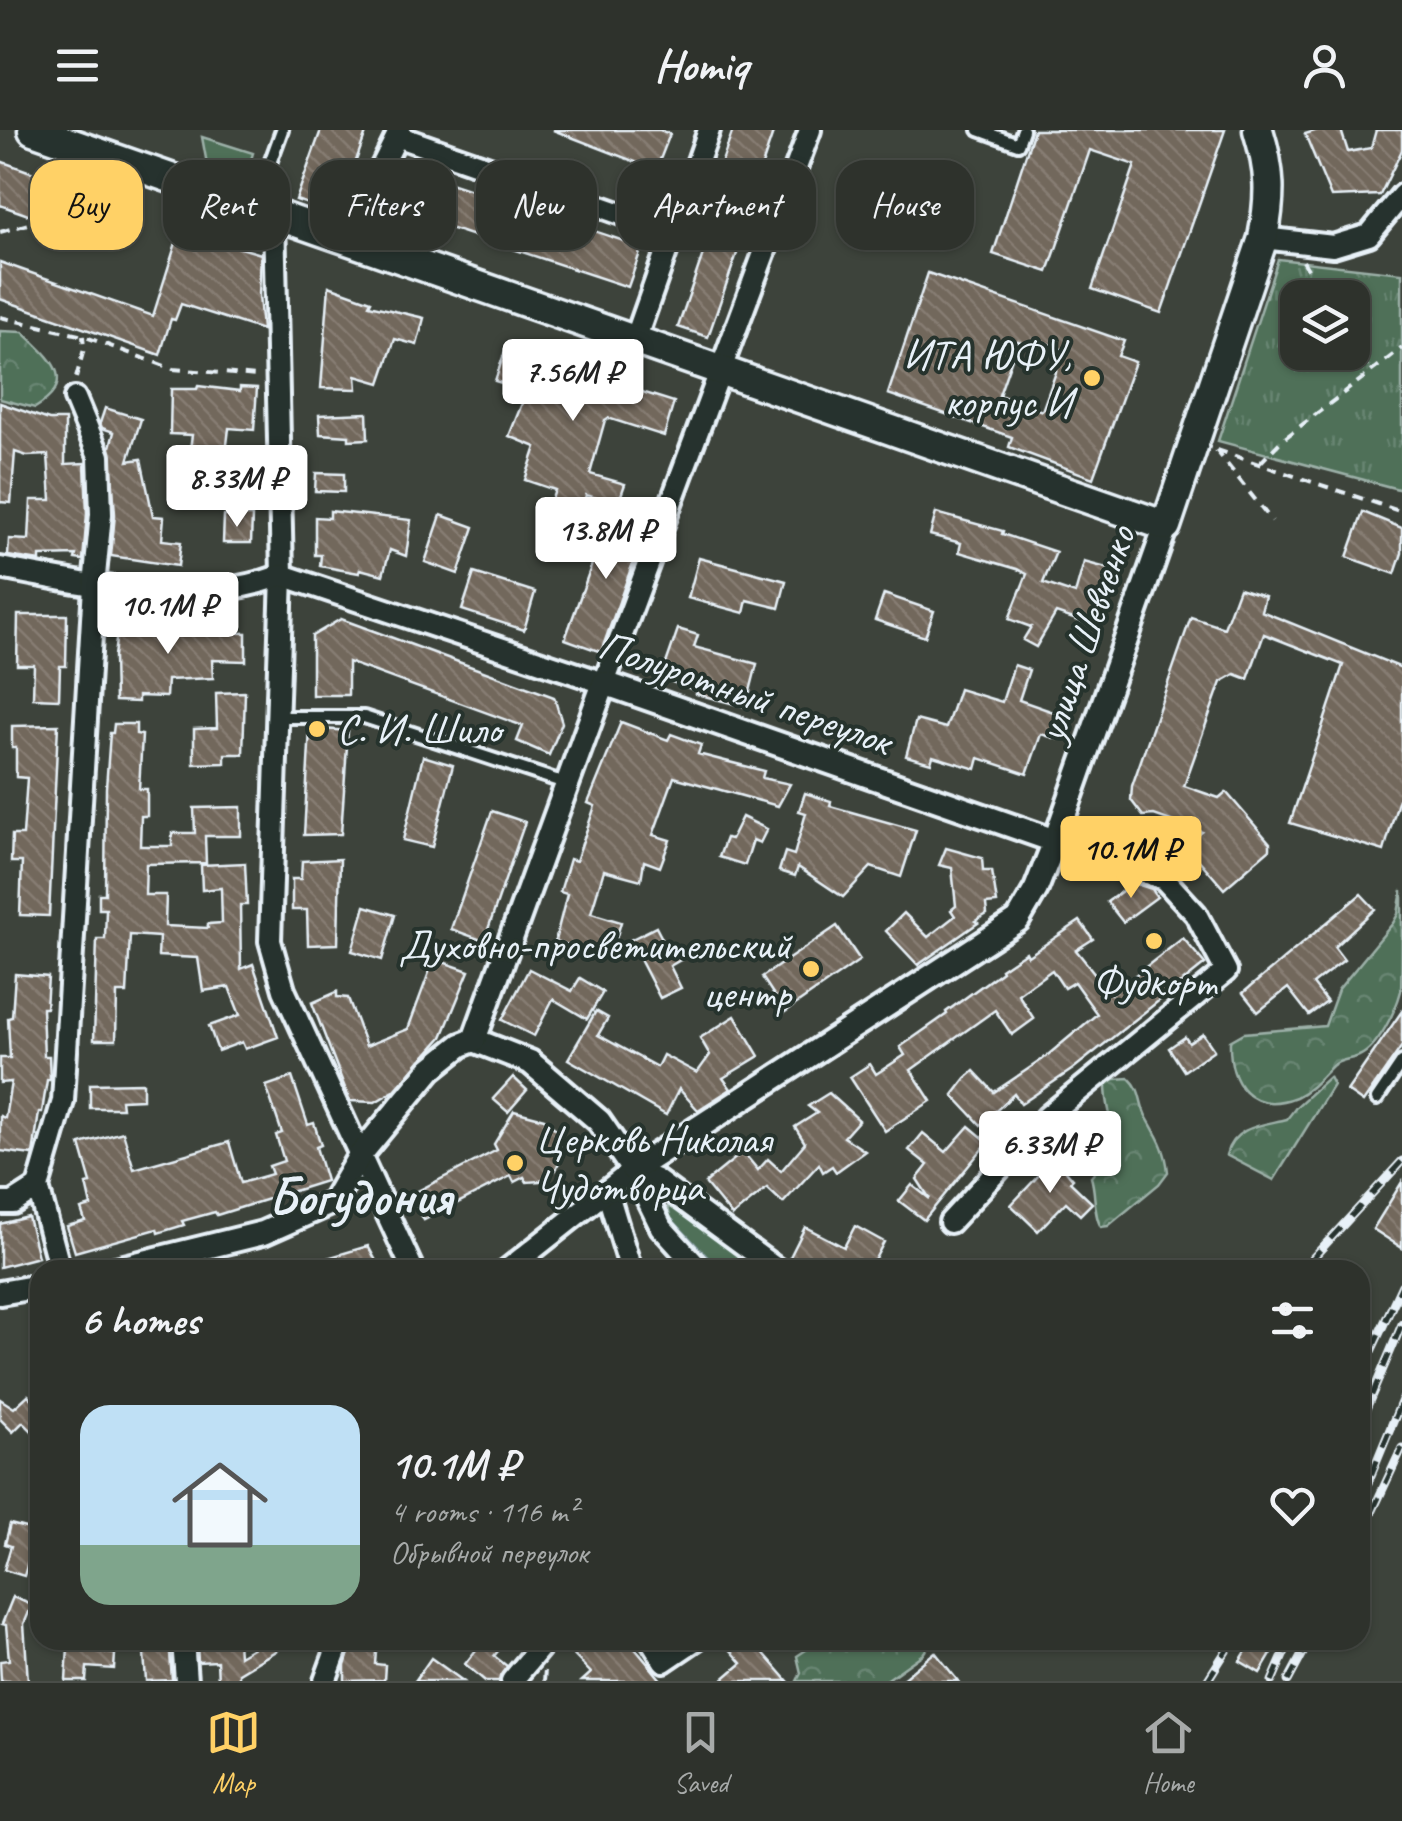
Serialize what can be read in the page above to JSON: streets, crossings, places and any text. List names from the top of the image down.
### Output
{
  "streets": {
    "main road": ["улица Шевченко"],
    "street": ["Полуротный переулок"]
  },
  "crossings": [
    ["улица Шевченко", "Полуротный переулок"]
  ],
  "districts": ["Богудония"],
  "places": [
    "ИТА ЮФУ, корпус И",
    "С. И. Шило",
    "Фудкорт",
    "Духовно-просветительский центр",
    "Церковь Николая Чудотворца"
  ],
  "page": {
    "header": "Homiq",
    "chip": [
      "Buy",
      "Rent",
      "Filters",
      "New",
      "Apartment",
      "House"
    ],
    "price": [
      "7.56M ₽",
      "8.33M ₽",
      "13.8M ₽",
      "10.1M ₽",
      "10.1M ₽",
      "6.33M ₽"
    ],
    "heading": "6 homes",
    "list": [
      {
        "name": "10.1M ₽",
        "note": "4 rooms · 116 m² · Обрывной переулок"
      }
    ],
    "tabs": ["Map", "Saved", "Home"]
  }
}
